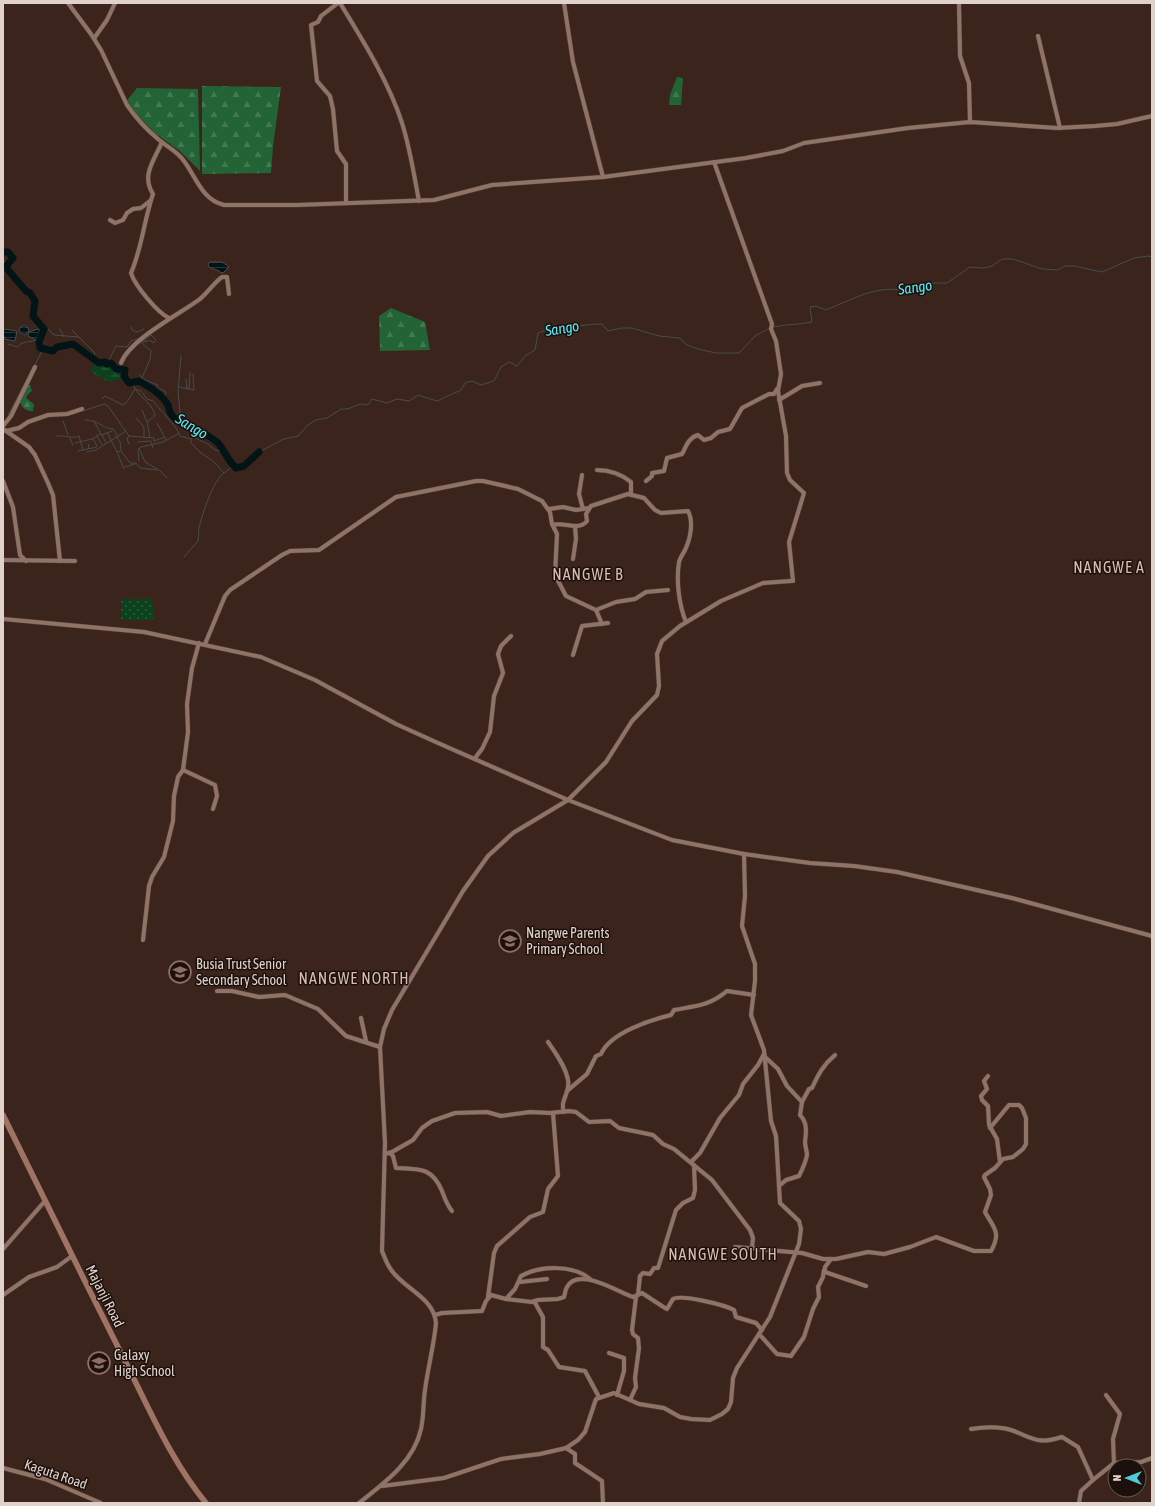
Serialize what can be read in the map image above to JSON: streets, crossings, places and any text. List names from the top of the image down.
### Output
{
  "streets": {
    "main road": ["Majanji Road"],
    "street": ["Kaguta Road"]
  },
  "districts": [
    "NANGWE A",
    "NANGWE B",
    "NANGWE NORTH",
    "NANGWE SOUTH"
  ],
  "water": ["Sango"],
  "places": {
    "school or university": ["Nangwe Parents Primary School", "Busia Trust Senior Secondary School", "Galaxy High School"]
  },
  "north": "left"
}
